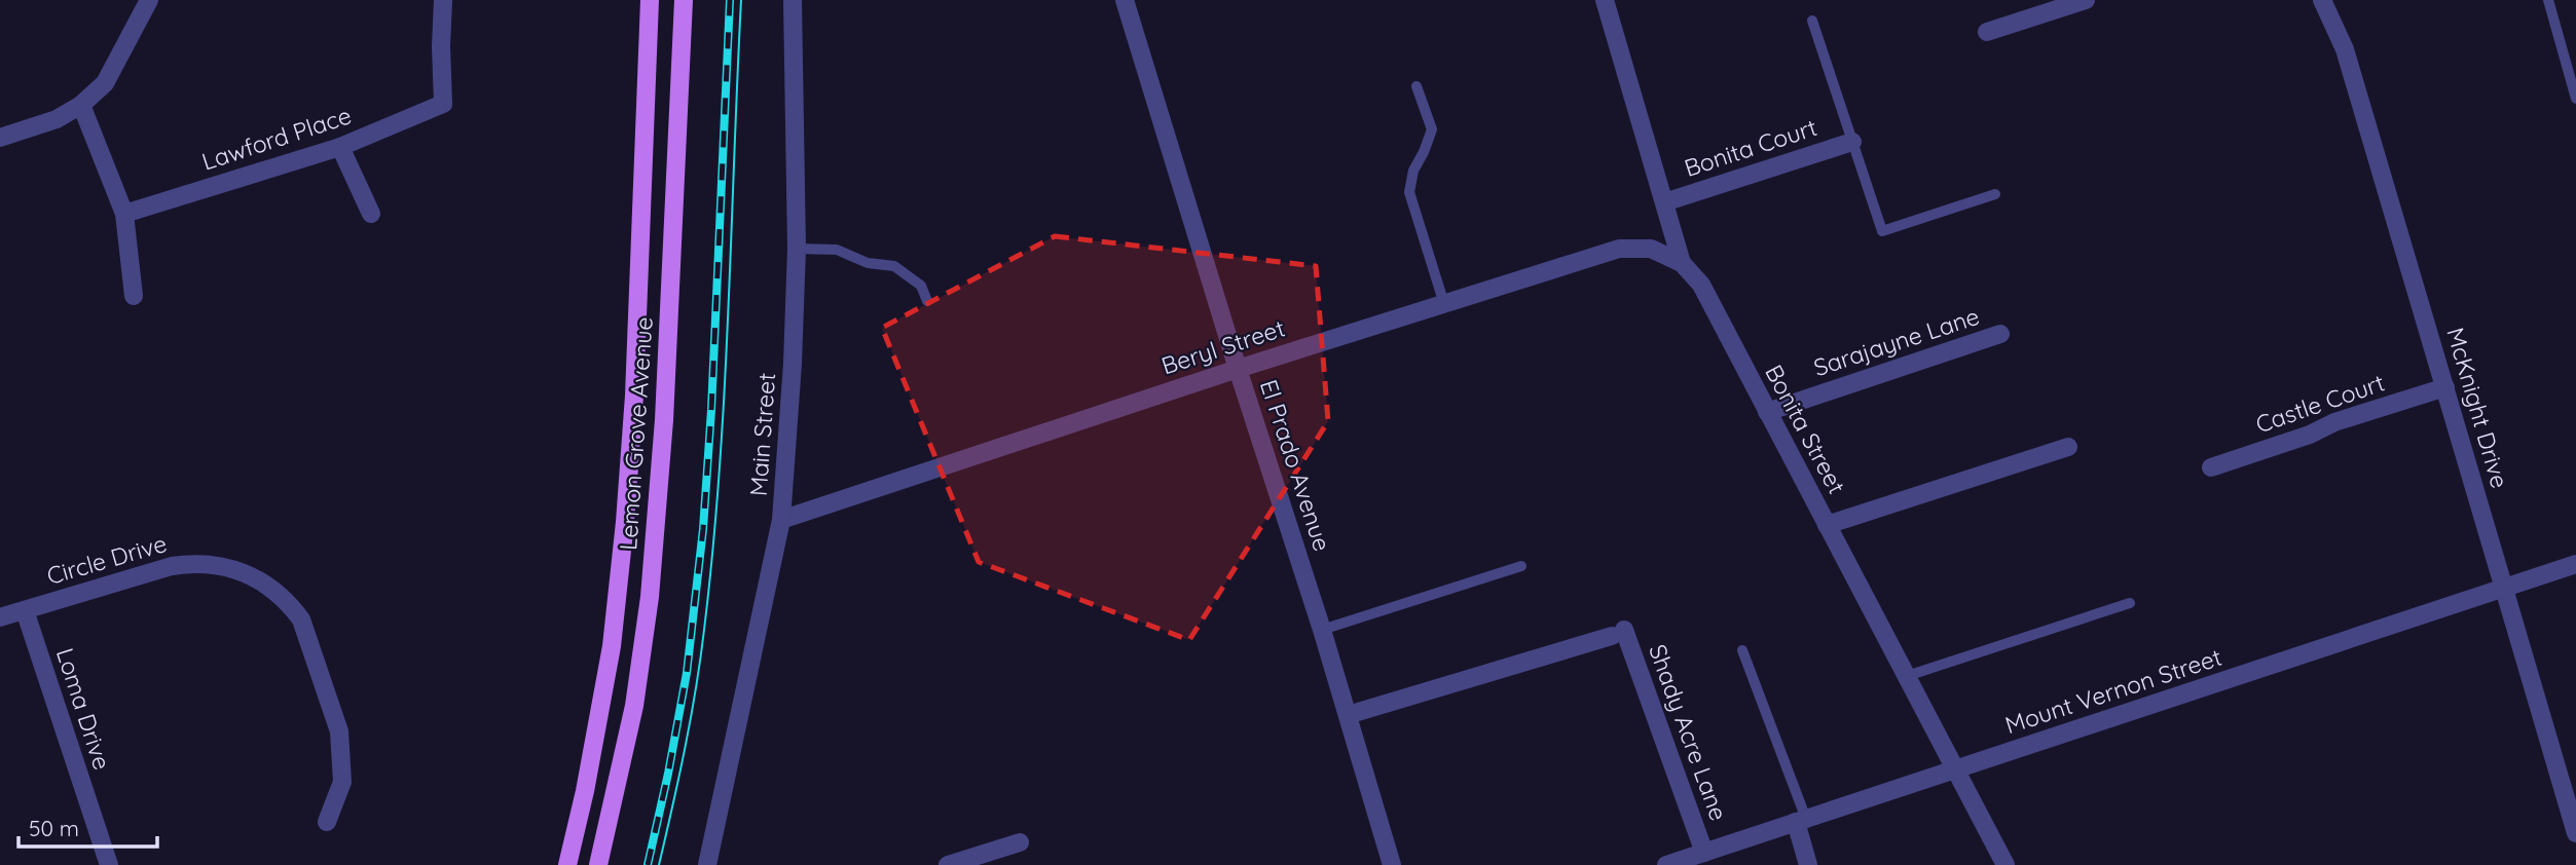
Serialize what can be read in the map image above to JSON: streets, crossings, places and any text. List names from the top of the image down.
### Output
{
  "streets": {
    "main road": ["Lemon Grove Avenue"],
    "street": [
      "Lawford Place",
      "Bonita Court",
      "Sarajayne Lane",
      "Beryl Street",
      "Castle Court",
      "McKnight Drive",
      "Bonita Street",
      "Main Street",
      "El Prado Avenue",
      "Circle Drive",
      "Mount Vernon Street",
      "Loma Drive",
      "Shady Acre Lane"
    ]
  },
  "crossings": [
    ["Bonita Court", "Bonita Street"],
    ["Sarajayne Lane", "Bonita Street"],
    ["Beryl Street", "Bonita Street"],
    ["Beryl Street", "Main Street"],
    ["Beryl Street", "El Prado Avenue"],
    ["Castle Court", "McKnight Drive"],
    ["McKnight Drive", "Mount Vernon Street"],
    ["Bonita Street", "Mount Vernon Street"],
    ["El Prado Avenue", "Shady Acre Lane"],
    ["Circle Drive", "Loma Drive"],
    ["Mount Vernon Street", "Shady Acre Lane"]
  ],
  "scale_bar": "50 m"
}
